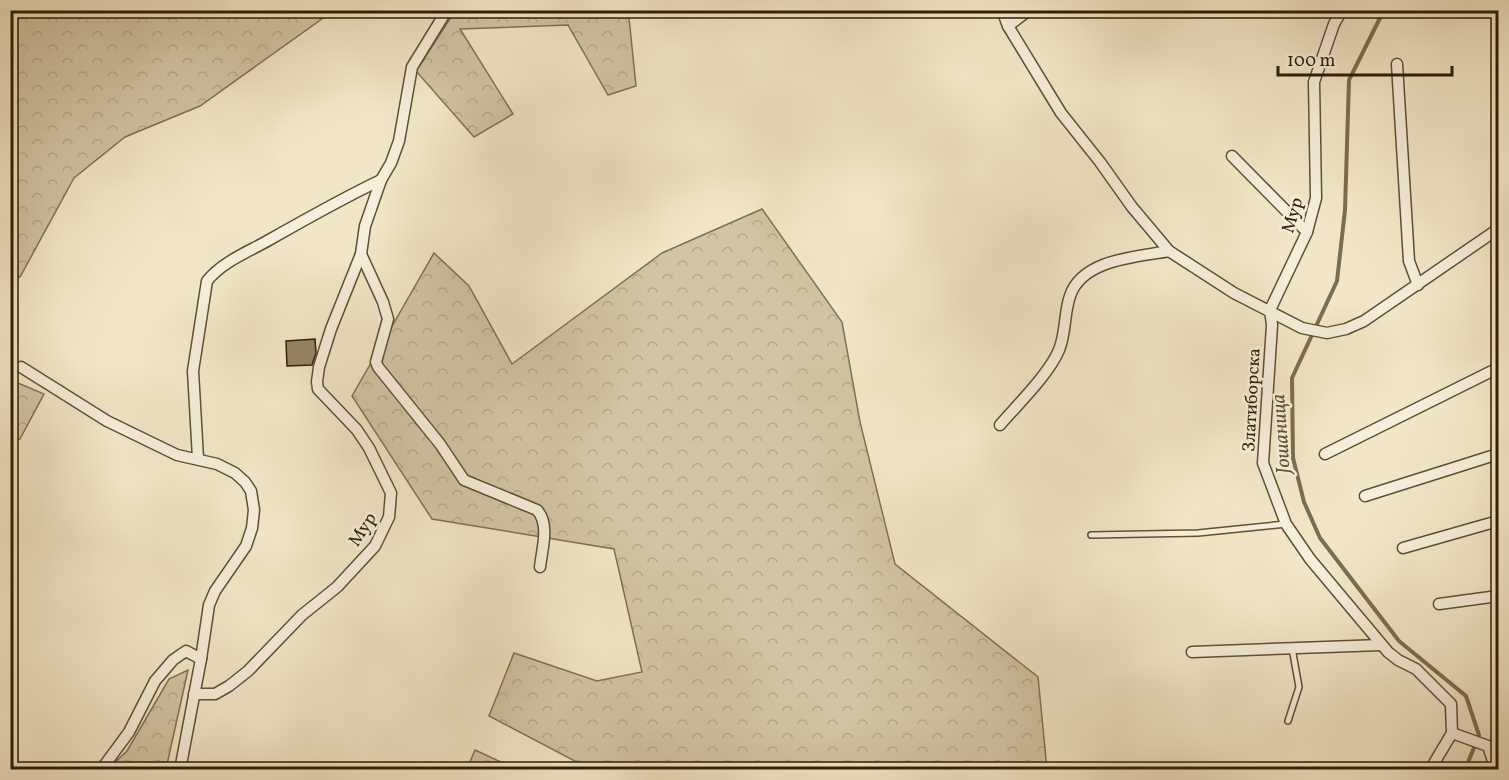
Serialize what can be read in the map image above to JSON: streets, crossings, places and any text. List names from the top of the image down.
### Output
{
  "streets": {
    "street": ["Мур", "Златиборска"]
  },
  "crossings": [
    ["Мур", "Златиборска"]
  ],
  "water": ["Јошаница"],
  "scale_bar": "100 m"
}
